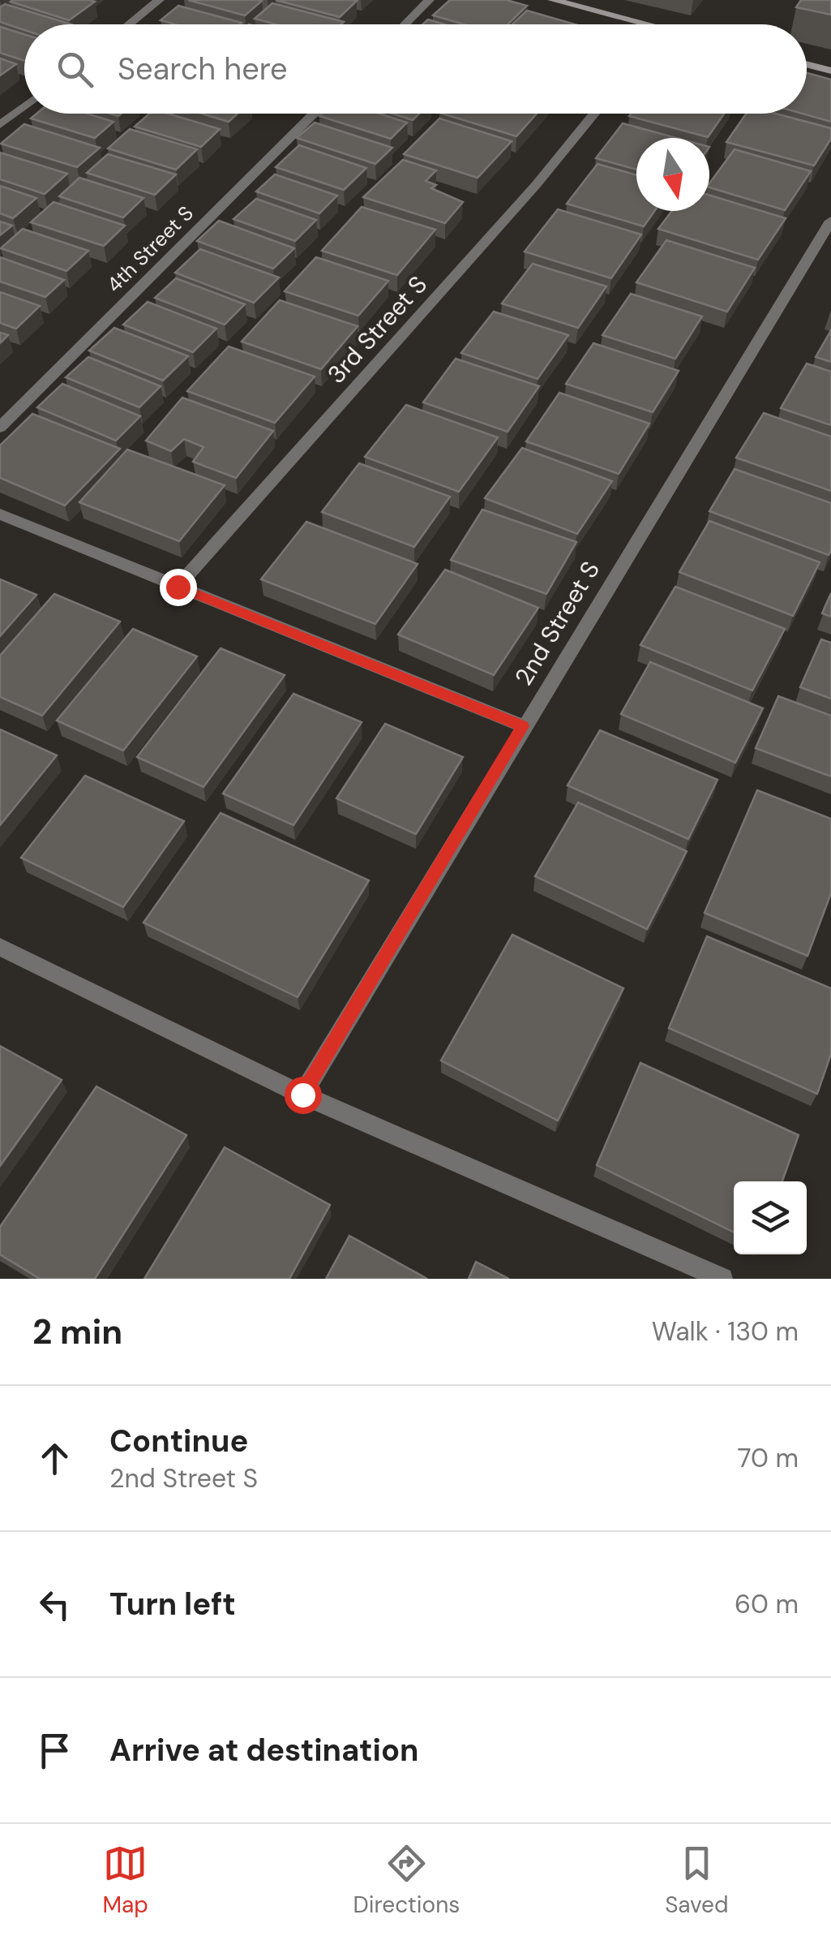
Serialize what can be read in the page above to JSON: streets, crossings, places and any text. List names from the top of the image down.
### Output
{
  "streets": {
    "street": ["4th Street S", "3rd Street S", "2nd Street S"]
  },
  "north": "bottom",
  "page": {
    "search": "Search here",
    "heading": ["2 min", "Walk · 130 m"],
    "list": [
      ["Continue", "2nd Street S", "70 m"],
      ["Turn left", "60 m"],
      "Arrive at destination"
    ],
    "nav": ["Map", "Directions", "Saved"]
  }
}
